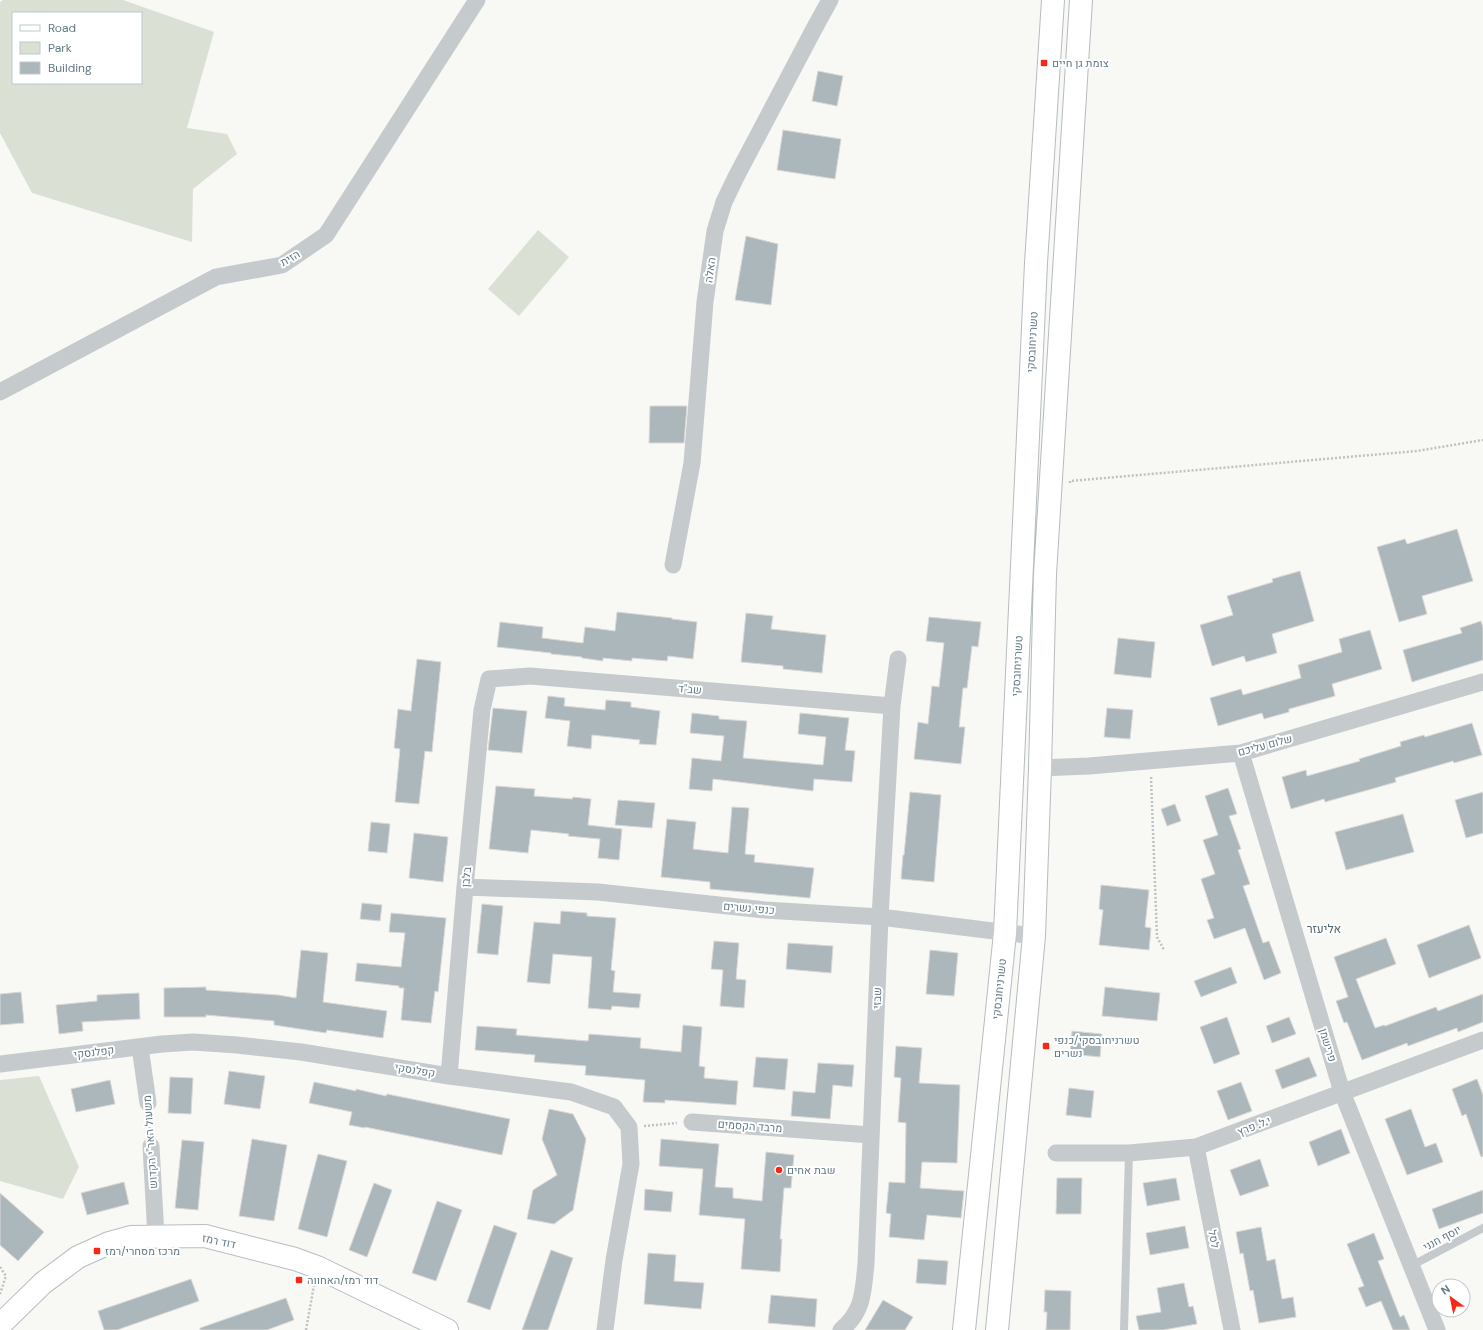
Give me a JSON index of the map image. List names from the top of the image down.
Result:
{
  "streets": {
    "main road": ["טשרניחובסקי", "דוד רמז"],
    "street": [
      "הזית",
      "האלה",
      "שב''ד",
      "שלום עליכם",
      "בלבן",
      "כנפי נשרים",
      "שבזי",
      "פרישמן",
      "קפלנסקי",
      "מרבד הקסמים",
      "י.ל. פרץ",
      "משעול האר''י הקדוש",
      "לסל"
    ],
    "lane": ["יוסף חנני"]
  },
  "crossings": [
    ["טשרניחובסקי", "כנפי נשרים"],
    ["שב''ד", "בלבן"],
    ["שב''ד", "שבזי"],
    ["שלום עליכם", "פרישמן"],
    ["בלבן", "כנפי נשרים"],
    ["בלבן", "קפלנסקי"],
    ["כנפי נשרים", "שבזי"],
    ["שבזי", "מרבד הקסמים"],
    ["פרישמן", "י.ל. פרץ"],
    ["פרישמן", "יוסף חנני"],
    ["קפלנסקי", "משעול האר''י הקדוש"],
    ["י.ל. פרץ", "לסל"],
    ["משעול האר''י הקדוש", "דוד רמז"]
  ],
  "districts": ["אליעזר"],
  "places": {
    "transit": [
      "צומת גן חיים",
      "טשרניחובסקי/כנפי נשרים",
      "מרכז מסחרי/רמז",
      "דוד רמז/האחווה"
    ],
    "other": ["שבת אחים"]
  },
  "legend": ["Road", "Park", "Building"],
  "north": "top left"
}
